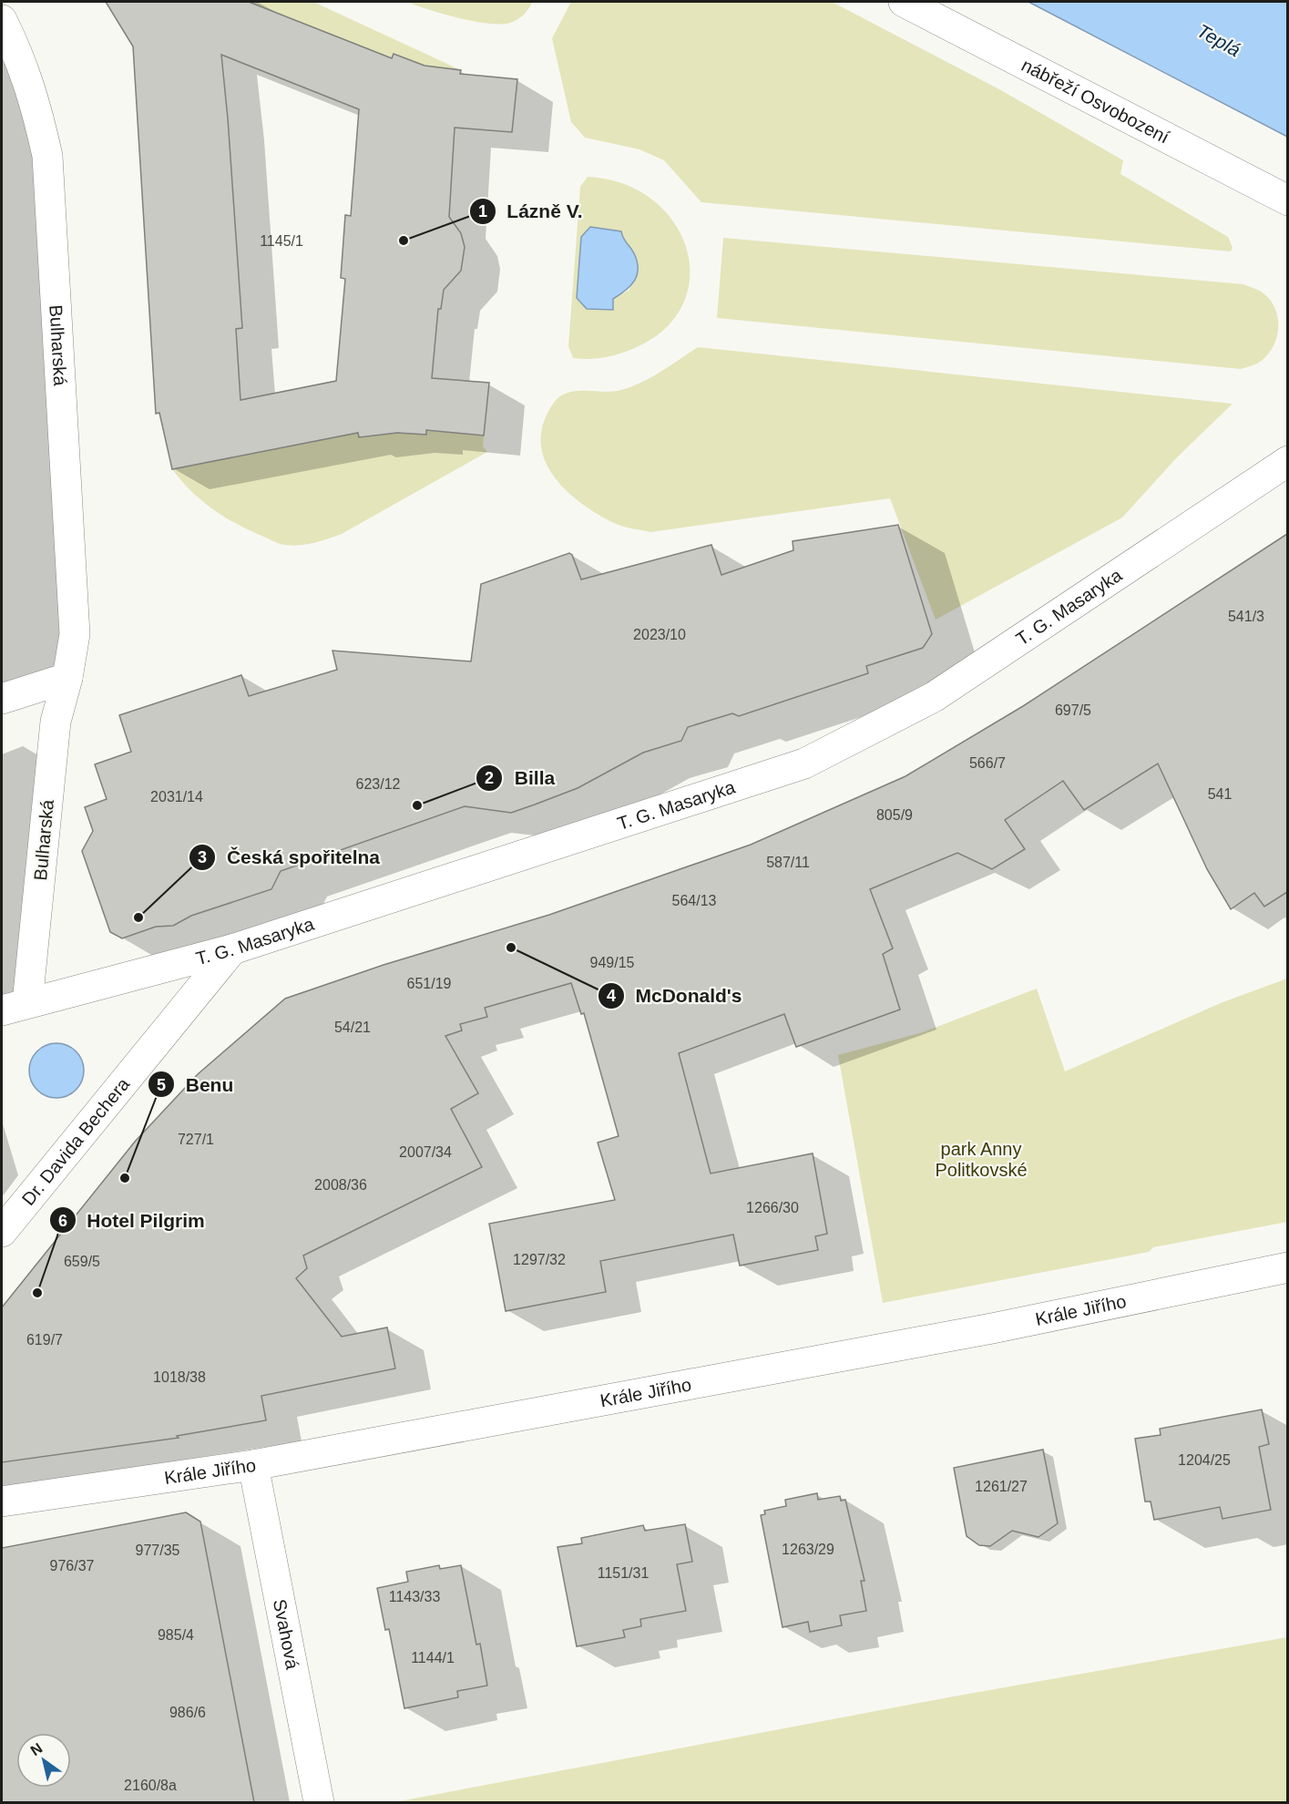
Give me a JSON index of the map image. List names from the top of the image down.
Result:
{
  "streets": {
    "street": [
      "nábřeží Osvobození",
      "Bulharská",
      "T. G. Masaryka",
      "Dr. Davida Bechera",
      "Krále Jiřího",
      "Svahová"
    ]
  },
  "crossings": [
    ["Bulharská", "T. G. Masaryka"],
    ["T. G. Masaryka", "Dr. Davida Bechera"],
    ["Krále Jiřího", "Svahová"]
  ],
  "water": ["Teplá"],
  "parks": ["park Anny Politkovské"],
  "places": [
    "Lázně V.",
    "Billa",
    "Česká spořitelna",
    "McDonald's",
    "Benu",
    "Hotel Pilgrim"
  ],
  "house_numbers": [
    "1145/1",
    "541/3",
    "2023/10",
    "697/5",
    "566/7",
    "623/12",
    "541",
    "2031/14",
    "805/9",
    "587/11",
    "564/13",
    "949/15",
    "651/19",
    "54/21",
    "727/1",
    "2007/34",
    "2008/36",
    "1266/30",
    "1297/32",
    "659/5",
    "619/7",
    "1018/38",
    "1204/25",
    "1261/27",
    "1263/29",
    "977/35",
    "976/37",
    "1151/31",
    "1143/33",
    "985/4",
    "1144/1",
    "986/6",
    "2160/8a"
  ],
  "north": "top left"
}
